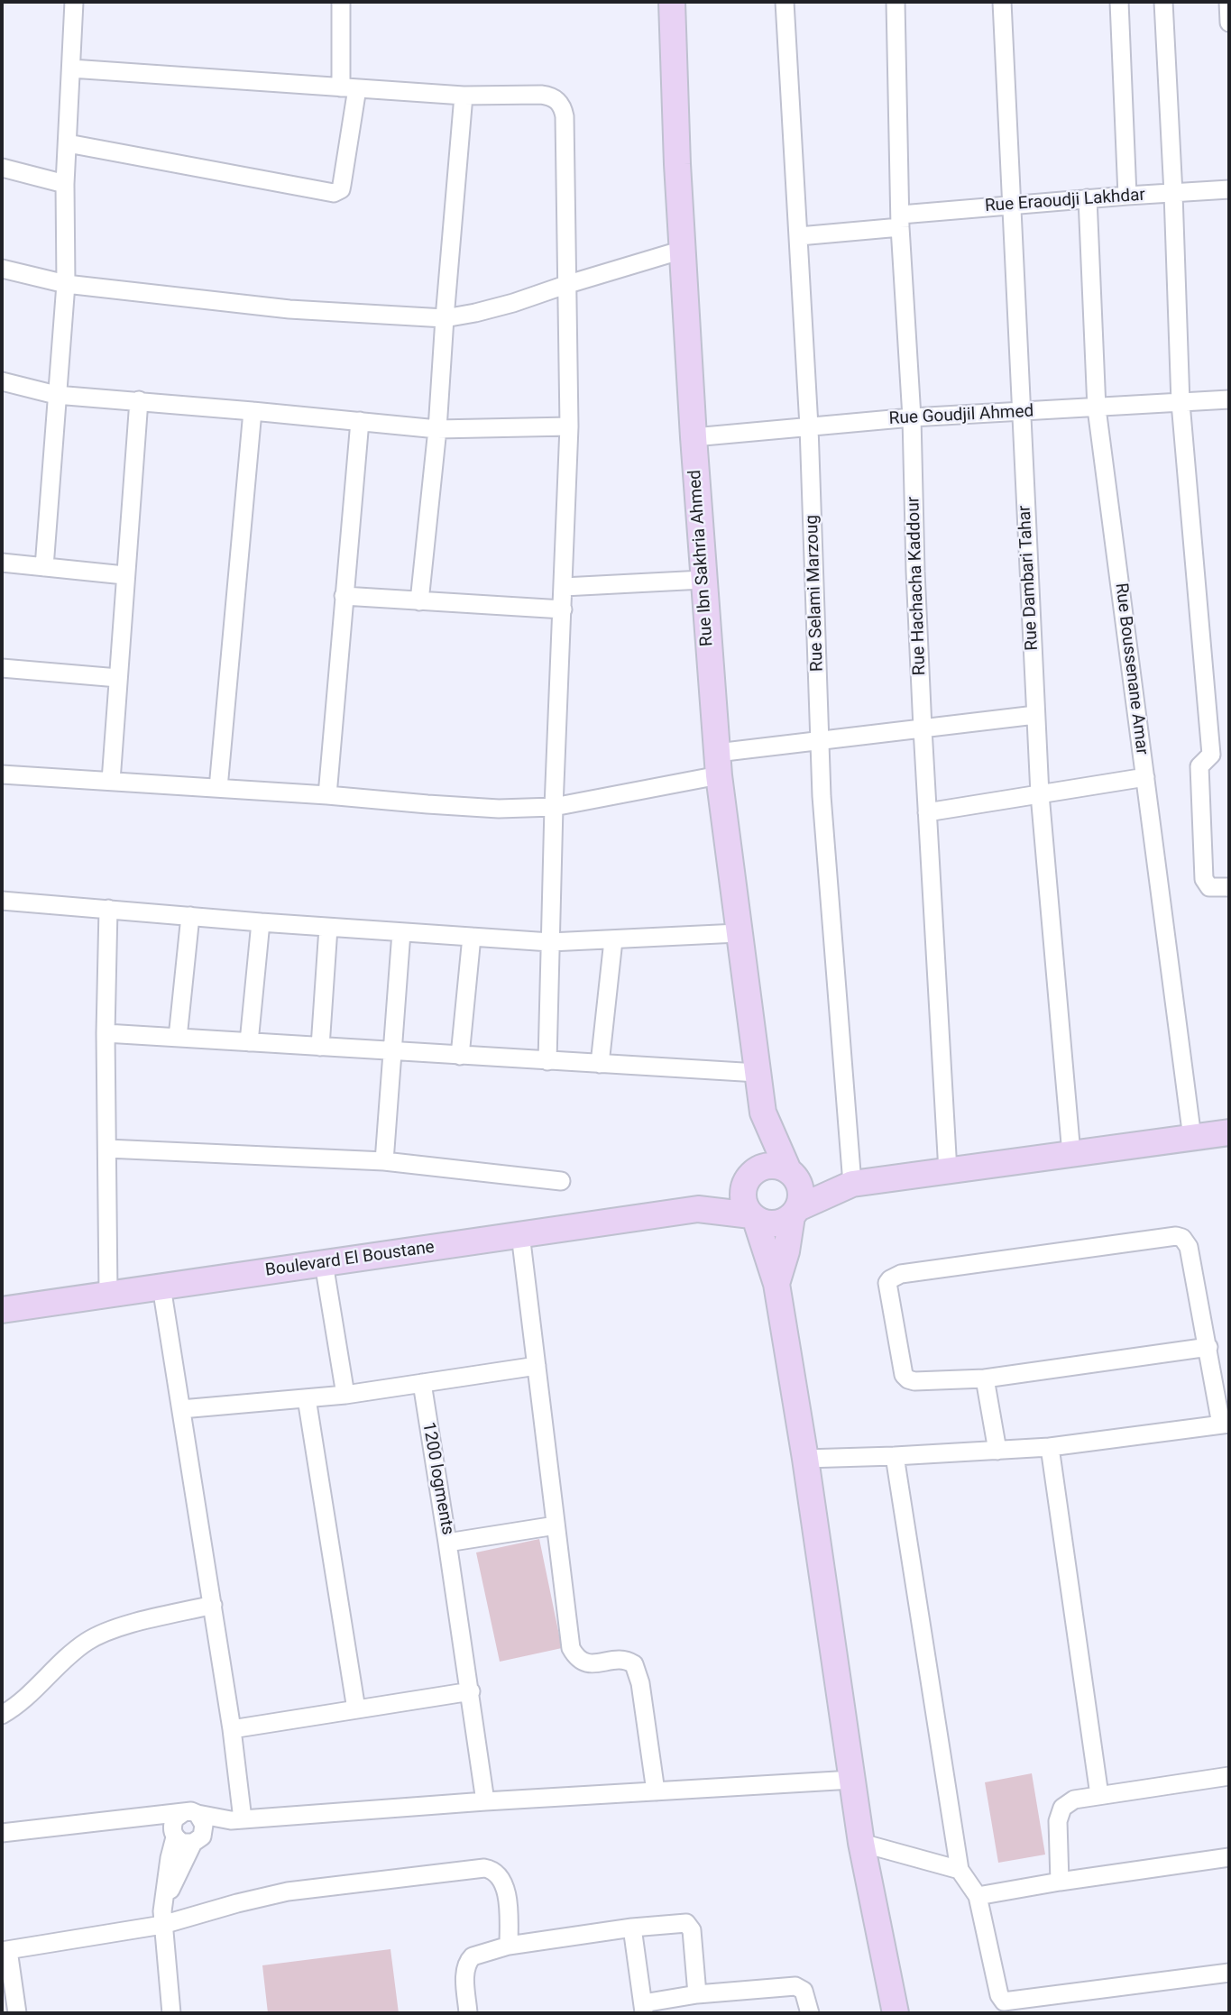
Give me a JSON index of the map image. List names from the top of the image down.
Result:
{
  "streets": {
    "main road": ["Rue Ibn Sakhria Ahmed", "Boulevard El Boustane"],
    "street": [
      "Rue Eraoudji Lakhdar",
      "Rue Goudjil Ahmed",
      "Rue Dambari Tahar",
      "Rue Hachacha Kaddour",
      "Rue Selami Marzoug",
      "Rue Boussenane Amar",
      "1200 logments"
    ]
  },
  "crossings": [
    ["Rue Eraoudji Lakhdar", "Rue Dambari Tahar"],
    ["Rue Eraoudji Lakhdar", "Rue Hachacha Kaddour"],
    ["Rue Eraoudji Lakhdar", "Rue Selami Marzoug"],
    ["Rue Eraoudji Lakhdar", "Rue Boussenane Amar"],
    ["Rue Goudjil Ahmed", "Rue Ibn Sakhria Ahmed"],
    ["Rue Goudjil Ahmed", "Rue Dambari Tahar"],
    ["Rue Goudjil Ahmed", "Rue Hachacha Kaddour"],
    ["Rue Goudjil Ahmed", "Rue Selami Marzoug"],
    ["Rue Goudjil Ahmed", "Rue Boussenane Amar"]
  ]
}
